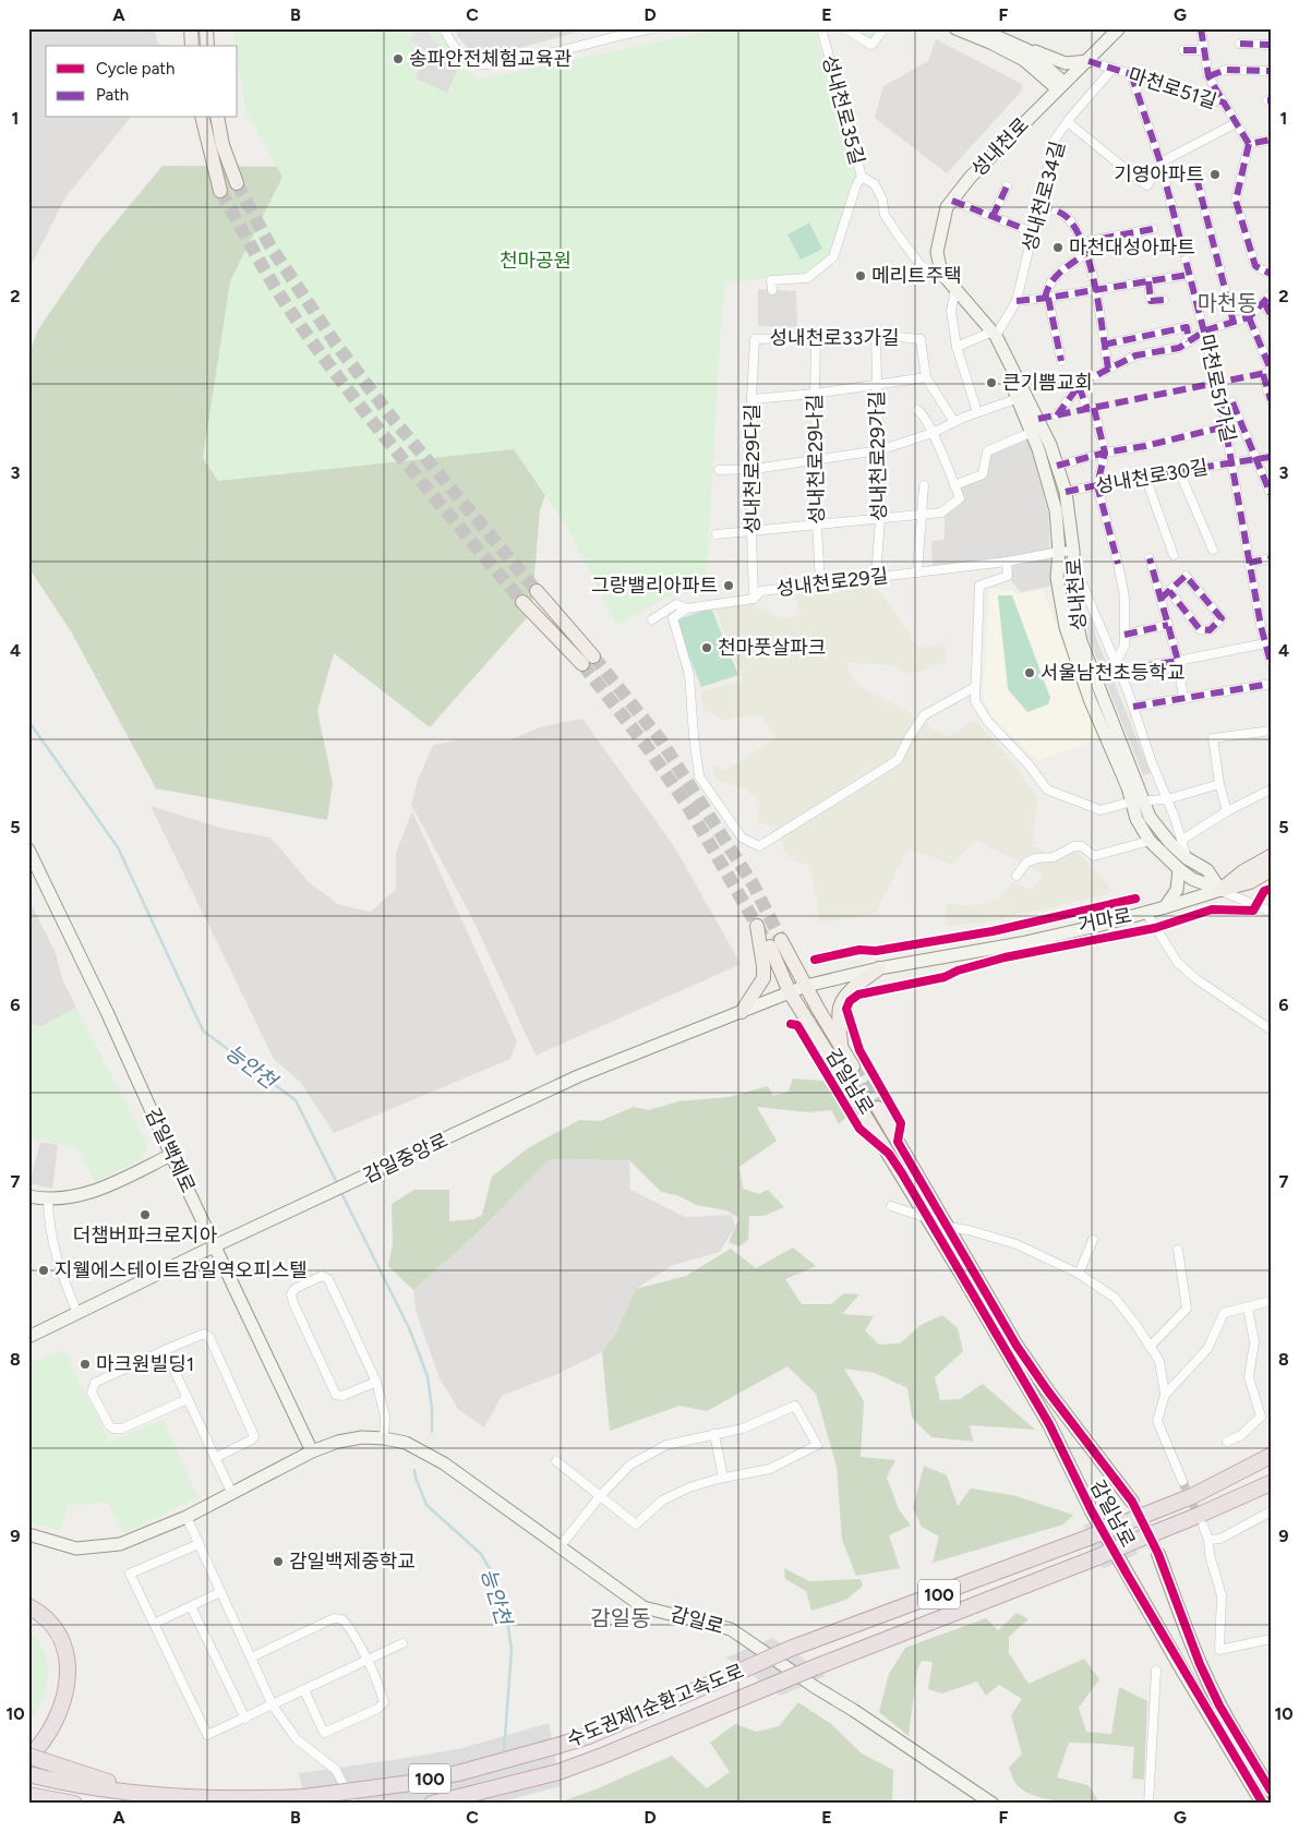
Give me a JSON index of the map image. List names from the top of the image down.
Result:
{
  "streets": {
    "highway": ["100", "수도권제1순환고속도로"],
    "main road": ["거마로", "감일남로"],
    "street": [
      "마천로51길",
      "성내천로35길",
      "성내천로",
      "성내천로34길",
      "성내천로33가길",
      "마천로51가길",
      "성내천로29가길",
      "성내천로29나길",
      "성내천로29다길",
      "성내천로30길",
      "성내천로29길",
      "감일백제로",
      "감일중앙로",
      "감일로"
    ]
  },
  "crossings": [
    ["마천로51길", "성내천로"],
    ["마천로51길", "성내천로34길"],
    ["마천로51길", "마천로51가길"],
    ["성내천로35길", "성내천로"],
    ["성내천로", "성내천로34길"],
    ["성내천로", "성내천로30길"],
    ["성내천로", "성내천로29길"],
    ["성내천로", "거마로"],
    ["성내천로33가길", "성내천로29가길"],
    ["성내천로33가길", "성내천로29나길"],
    ["성내천로33가길", "성내천로29다길"],
    ["마천로51가길", "성내천로30길"],
    ["성내천로29가길", "성내천로29길"],
    ["성내천로29나길", "성내천로29길"],
    ["성내천로29다길", "성내천로29길"],
    ["거마로", "감일남로"],
    ["거마로", "감일중앙로"],
    ["감일남로", "감일중앙로"],
    ["감일백제로", "감일중앙로"],
    ["감일백제로", "감일로"]
  ],
  "districts": ["마천동", "감일동"],
  "water": ["능안천"],
  "parks": ["천마공원"],
  "places": [
    "송파안전체험교육관",
    "기영아파트",
    "마천대성아파트",
    "메리트주택",
    "큰기쁨교회",
    "그랑밸리아파트",
    "천마풋살파크",
    "서울남천초등학교",
    "더챔버파크로지아",
    "지웰에스테이트감일역오피스텔",
    "마크원빌딩1",
    "감일백제중학교"
  ],
  "legend": ["Cycle path", "Path"],
  "grid": {
    "columns": [
      "A",
      "B",
      "C",
      "D",
      "E",
      "F",
      "G"
    ],
    "rows": [
      "1",
      "2",
      "3",
      "4",
      "5",
      "6",
      "7",
      "8",
      "9",
      "10"
    ]
  }
}
